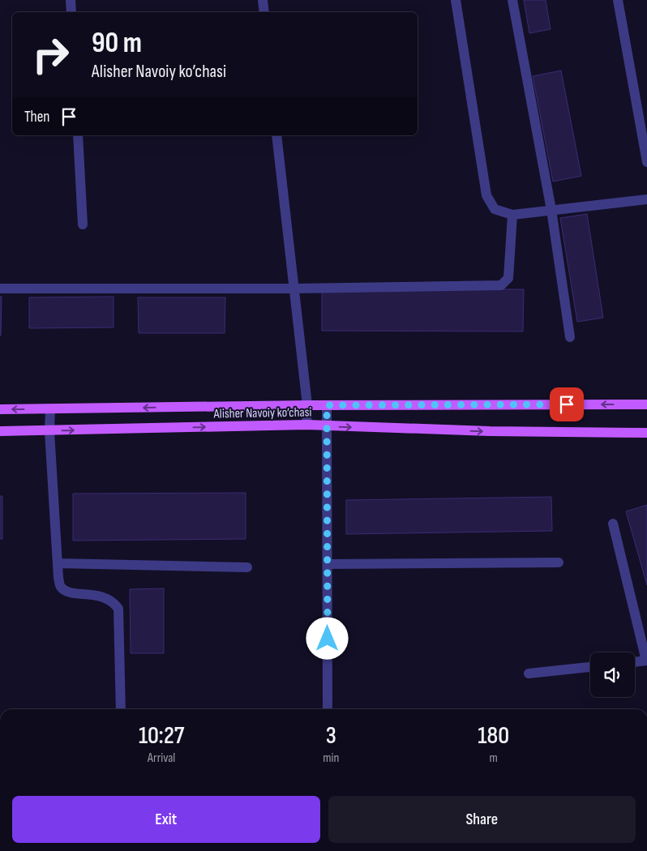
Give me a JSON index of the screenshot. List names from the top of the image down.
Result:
{
  "streets": {
    "main road": ["Alisher Navoiy ko’chasi"]
  },
  "page": {
    "turn": ["90 m", "Alisher Navoiy ko’chasi"],
    "then": "Then",
    "eta": [
      "10:27",
      "Arrival",
      "3",
      "min",
      "180",
      "m"
    ],
    "buttons": ["Exit", "Share"]
  }
}
